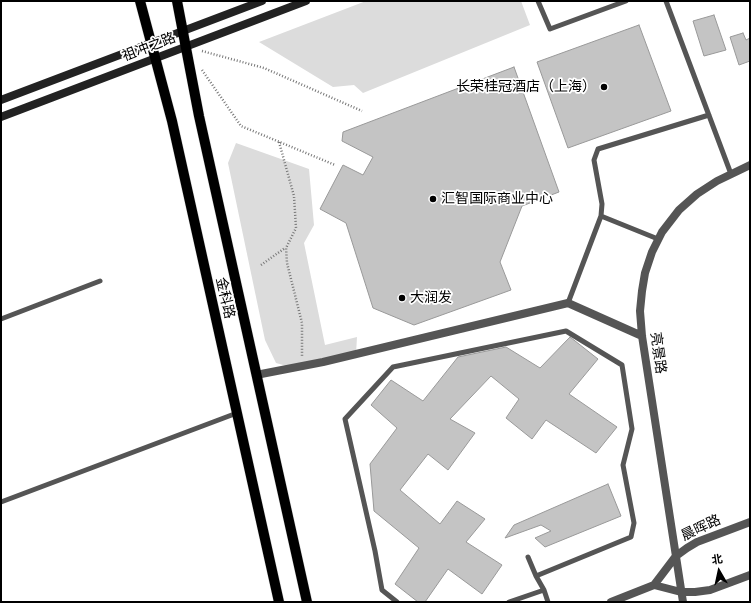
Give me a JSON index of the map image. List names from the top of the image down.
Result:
{
  "streets": {
    "main road": ["祖冲之路", "金科路"],
    "street": ["亮景路", "晨晖路"]
  },
  "crossings": [
    ["祖冲之路", "金科路"],
    ["亮景路", "晨晖路"]
  ],
  "places": ["长荣桂冠酒店（上海）", "汇智国际商业中心", "大润发"],
  "north": "top"
}
